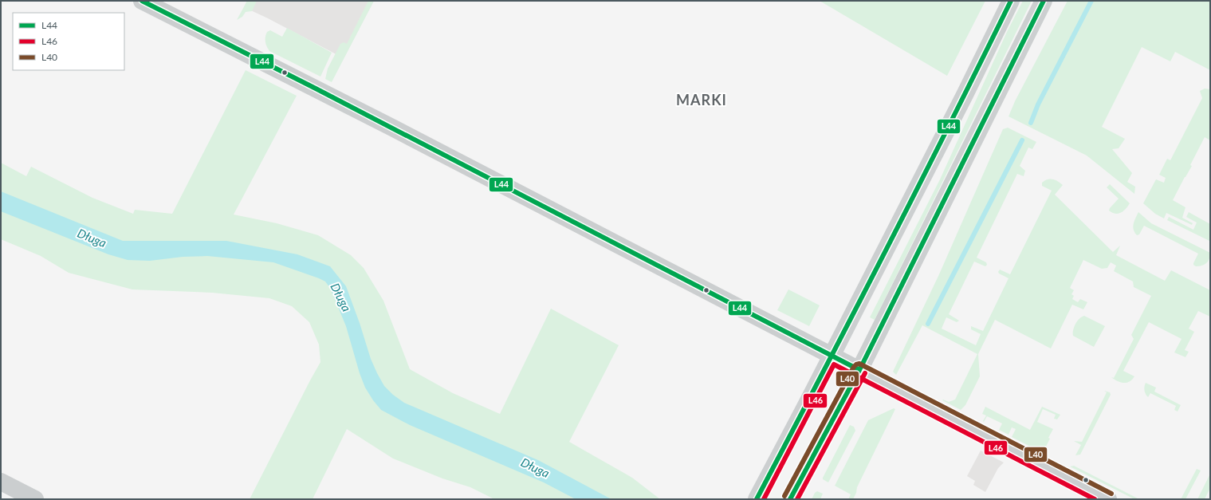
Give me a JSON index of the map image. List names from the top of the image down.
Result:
{
  "districts": ["MARKI"],
  "water": ["Długa"],
  "lines": ["transit line L44", "transit line L40", "transit line L46"],
  "legend": ["L44", "L46", "L40"]
}
